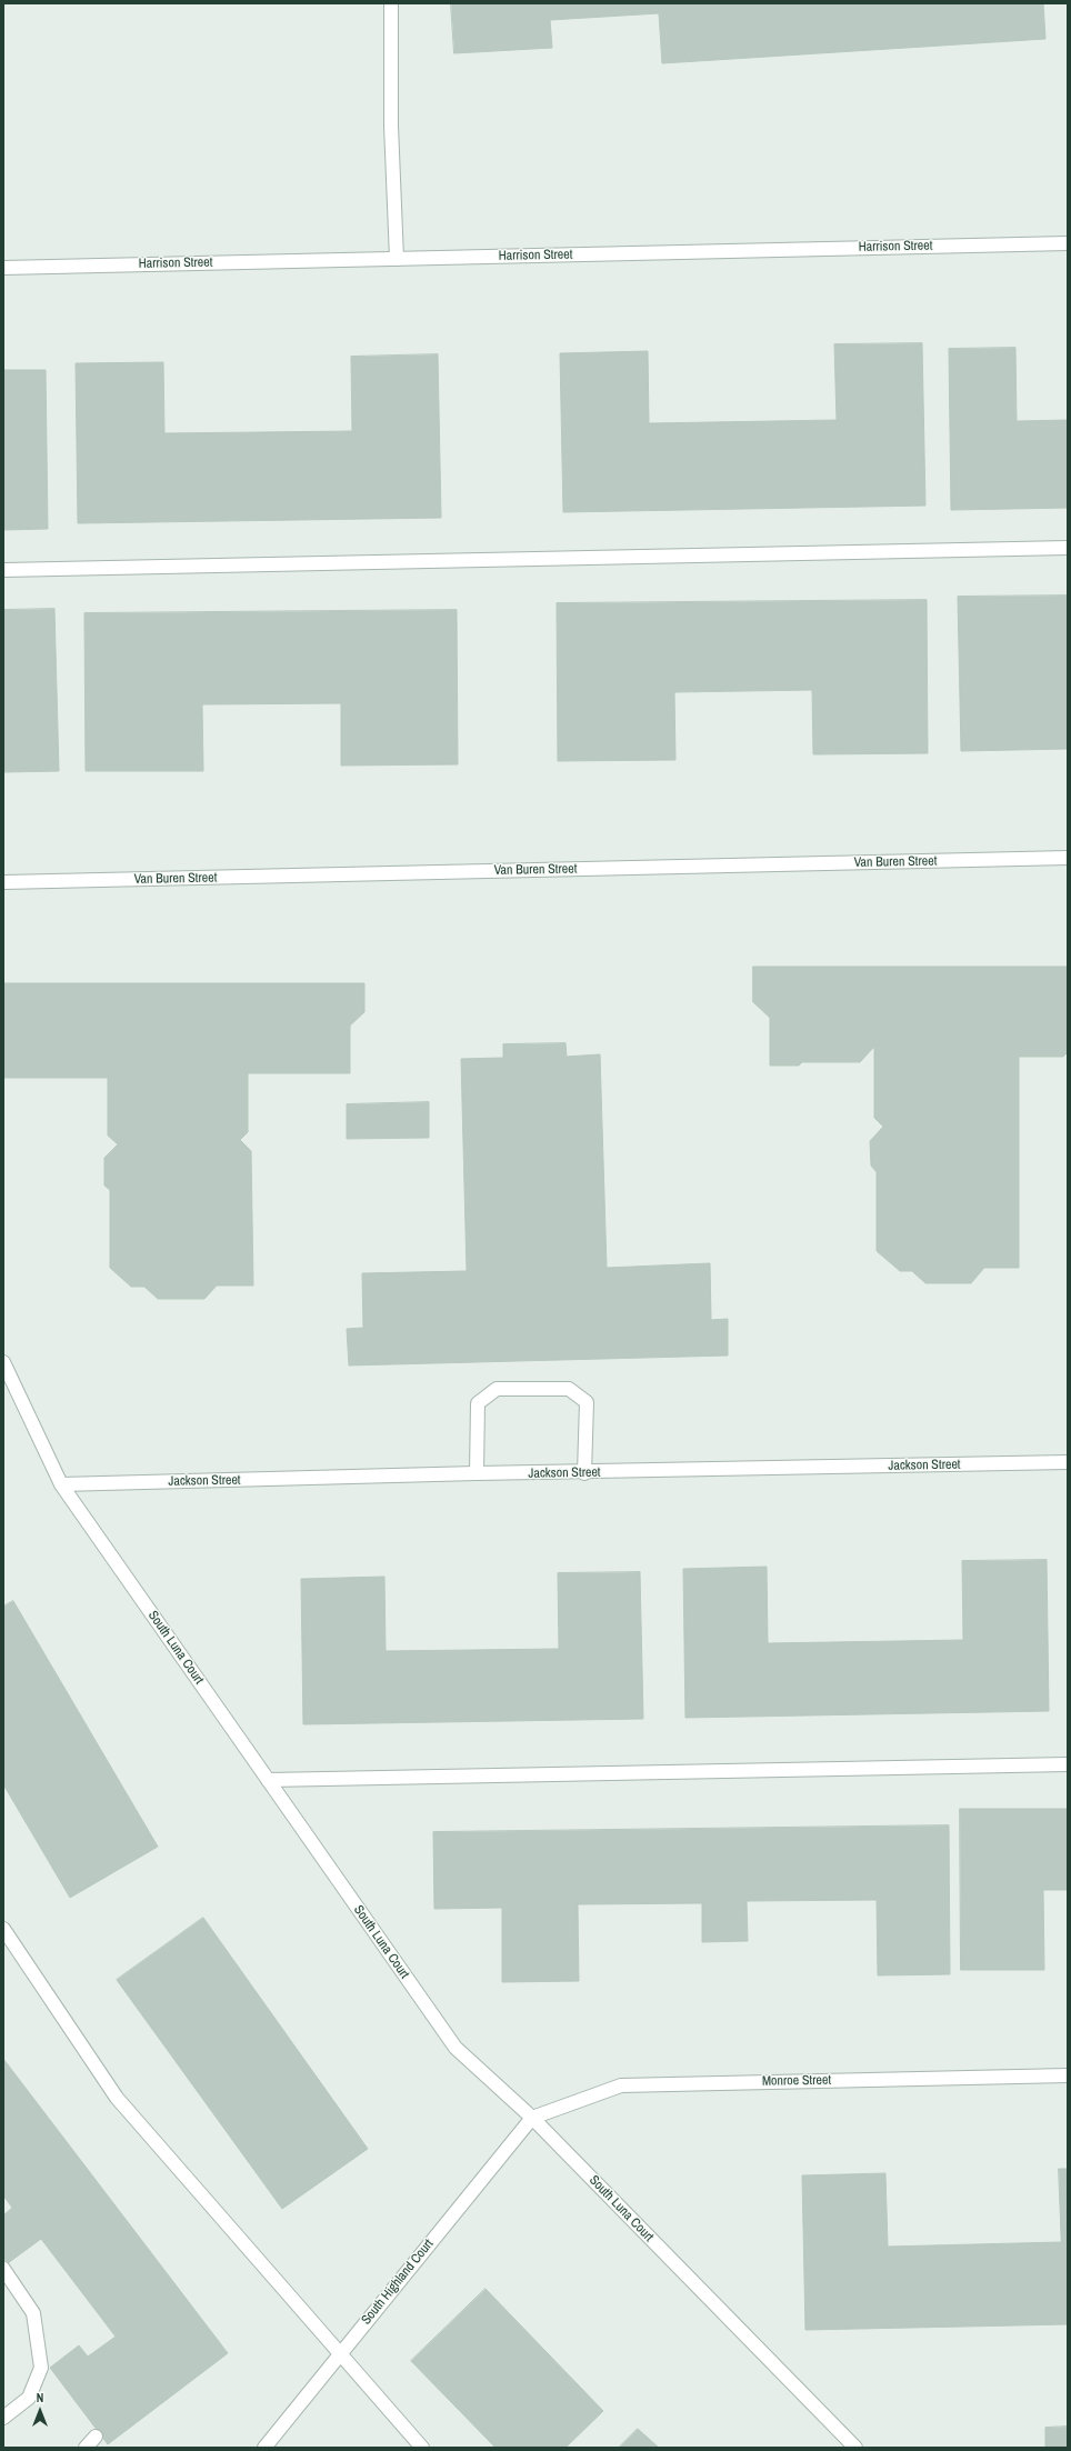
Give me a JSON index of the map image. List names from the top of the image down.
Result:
{
  "streets": {
    "street": [
      "Harrison Street",
      "Van Buren Street",
      "Jackson Street",
      "South Luna Court",
      "Monroe Street",
      "South Highland Court"
    ]
  },
  "crossings": [
    ["Jackson Street", "South Luna Court"],
    ["South Luna Court", "Monroe Street"],
    ["South Luna Court", "South Highland Court"],
    ["Monroe Street", "South Highland Court"]
  ],
  "north": "top"
}
